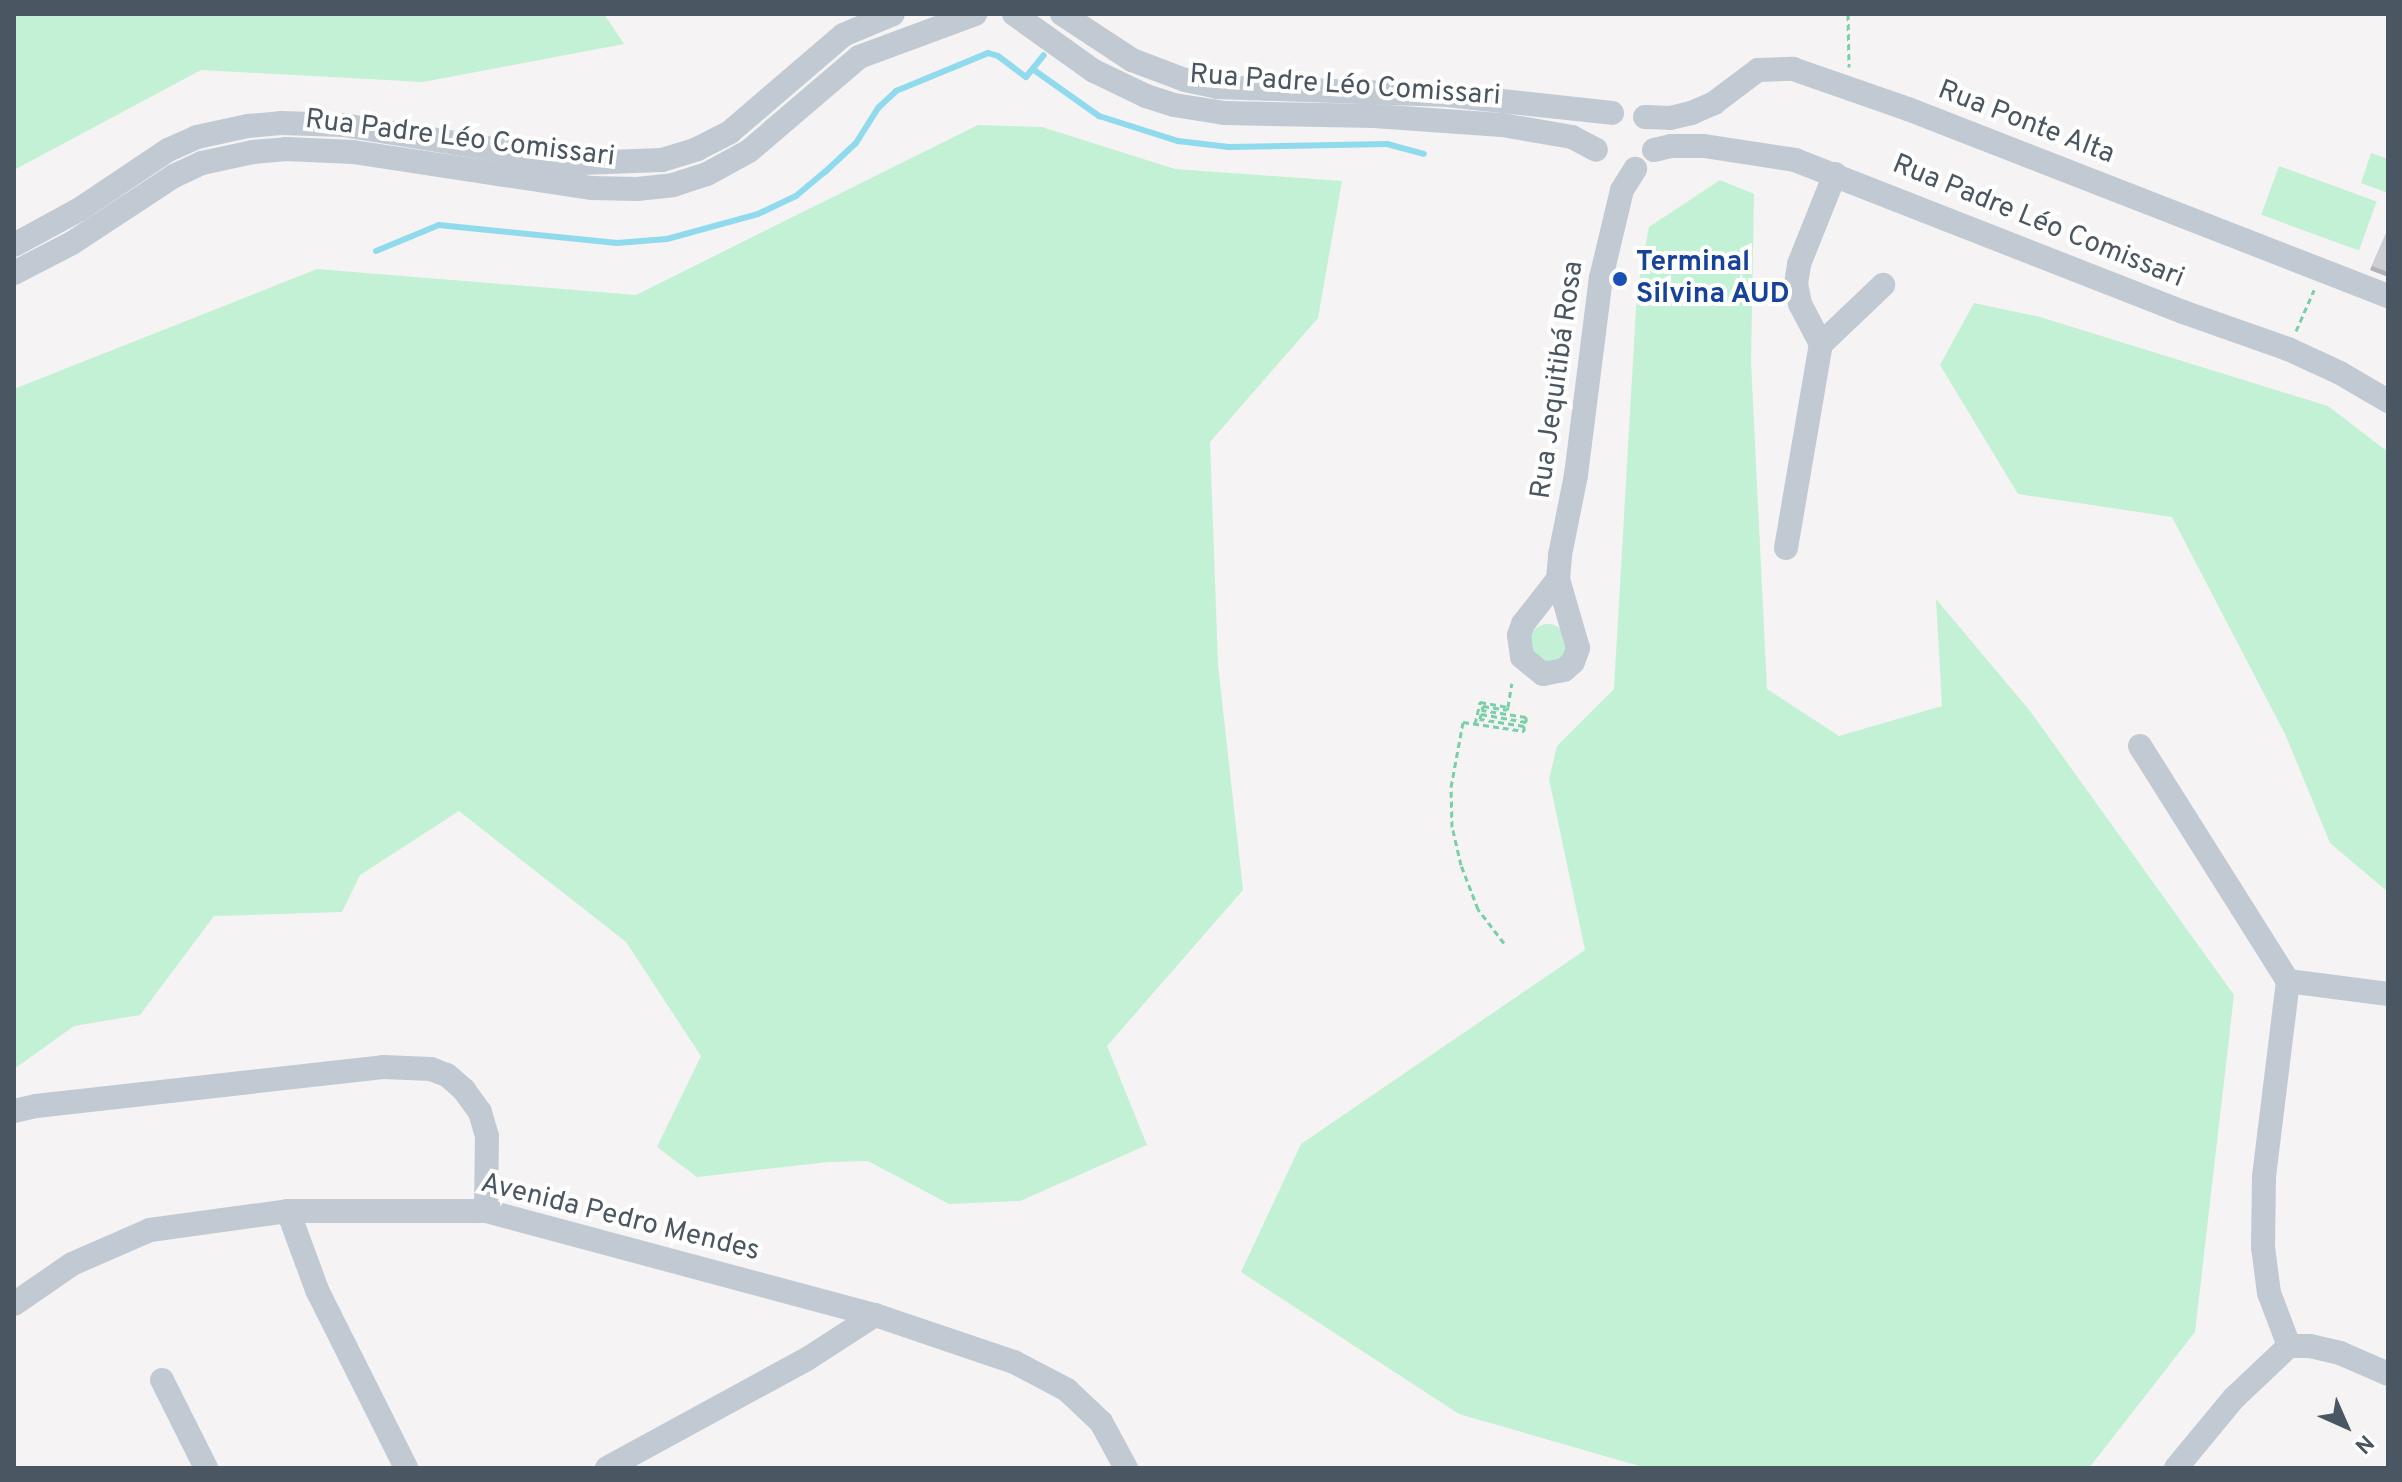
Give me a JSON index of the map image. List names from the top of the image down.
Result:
{
  "streets": {
    "street": [
      "Rua Padre Léo Comissari",
      "Rua Ponte Alta",
      "Rua Jequitibá Rosa",
      "Avenida Pedro Mendes"
    ]
  },
  "crossings": [
    ["Rua Padre Léo Comissari", "Rua Ponte Alta"],
    ["Rua Padre Léo Comissari", "Rua Jequitibá Rosa"],
    ["Rua Ponte Alta", "Rua Jequitibá Rosa"]
  ],
  "places": ["Terminal Silvina AUD"],
  "north": "bottom right"
}
